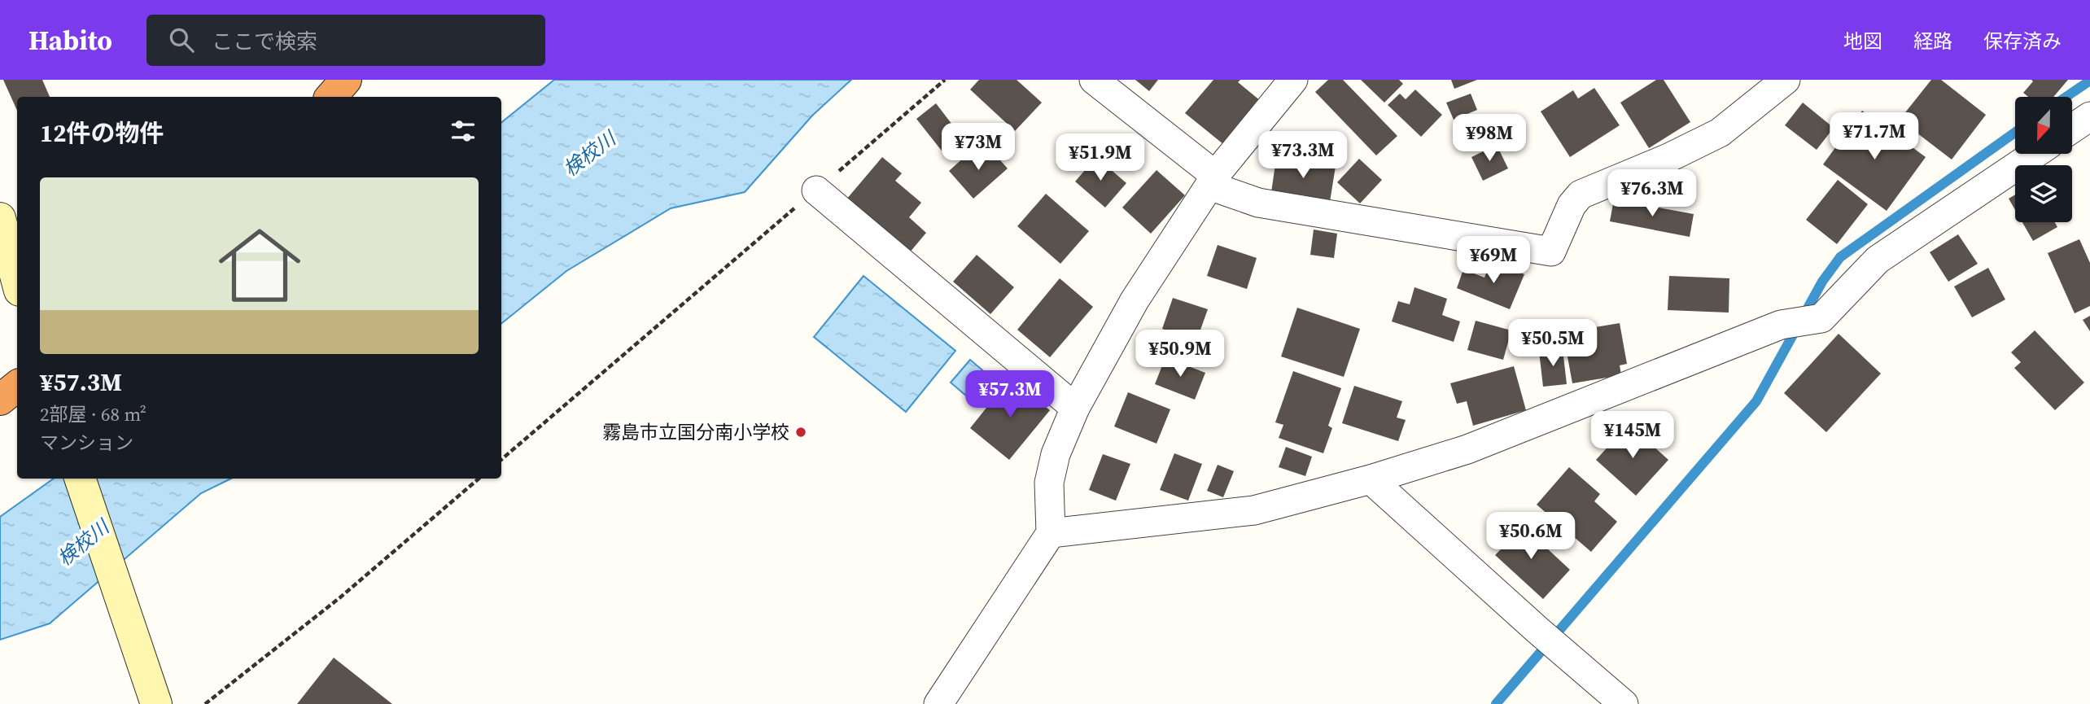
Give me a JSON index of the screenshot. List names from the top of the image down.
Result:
{
  "water": ["検校川"],
  "places": ["霧島市立国分南小学校"],
  "north": "bottom",
  "page": {
    "header": "Habito",
    "search": "ここで検索",
    "nav": ["地図", "経路", "保存済み"],
    "heading": "12件の物件",
    "price": [
      "¥71.7M",
      "¥98M",
      "¥73M",
      "¥73.3M",
      "¥51.9M",
      "¥76.3M",
      "¥69M",
      "¥50.5M",
      "¥50.9M",
      "¥57.3M",
      "¥145M",
      "¥50.6M"
    ],
    "list": [
      {
        "name": "¥57.3M",
        "note": "2部屋 · 68 m² · マンション"
      }
    ]
  }
}
